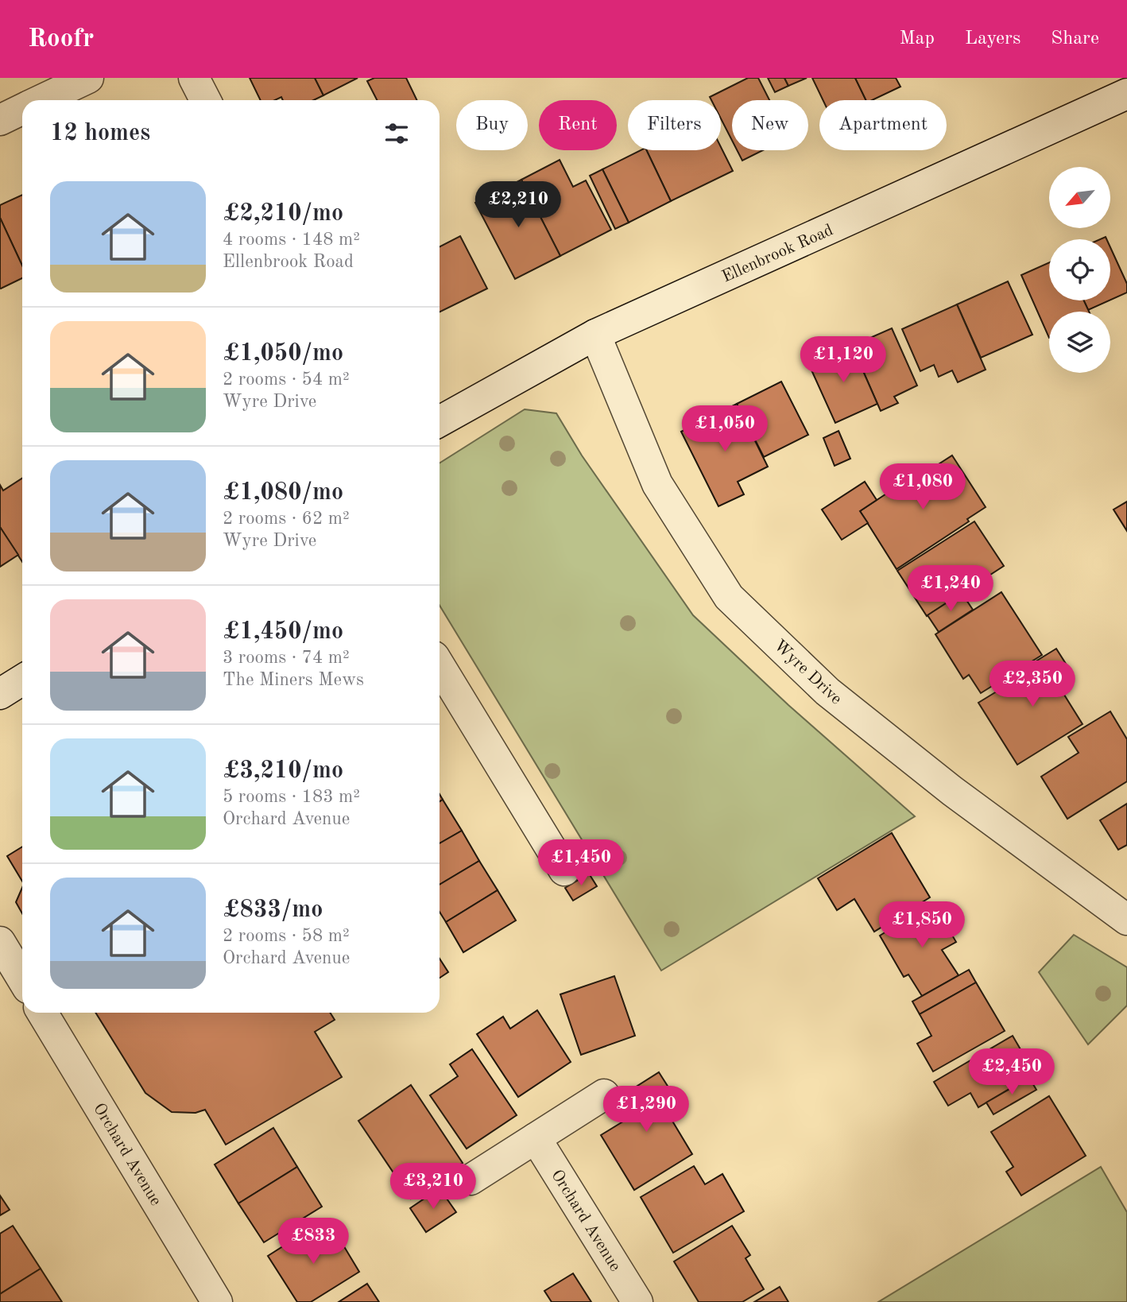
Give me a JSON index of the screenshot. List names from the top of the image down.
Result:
{
  "streets": {
    "street": ["Ellenbrook Road", "Wyre Drive", "Orchard Avenue"]
  },
  "crossings": [
    ["Ellenbrook Road", "Wyre Drive"]
  ],
  "north": "bottom left",
  "page": {
    "header": "Roofr",
    "nav": ["Map", "Layers", "Share"],
    "chip": [
      "Buy",
      "Rent",
      "Filters",
      "New",
      "Apartment"
    ],
    "heading": "12 homes",
    "list": [
      {
        "name": "£2,210/mo",
        "note": "4 rooms · 148 m² · Ellenbrook Road"
      },
      {
        "name": "£1,050/mo",
        "note": "2 rooms · 54 m² · Wyre Drive"
      },
      {
        "name": "£1,080/mo",
        "note": "2 rooms · 62 m² · Wyre Drive"
      },
      {
        "name": "£1,450/mo",
        "note": "3 rooms · 74 m² · The Miners Mews"
      },
      {
        "name": "£3,210/mo",
        "note": "5 rooms · 183 m² · Orchard Avenue"
      },
      {
        "name": "£833/mo",
        "note": "2 rooms · 58 m² · Orchard Avenue"
      }
    ],
    "price": [
      "£2,210",
      "£1,120",
      "£1,050",
      "£1,080",
      "£1,240",
      "£2,350",
      "£1,450",
      "£1,850",
      "£2,450",
      "£1,290",
      "£3,210",
      "£833"
    ]
  }
}
